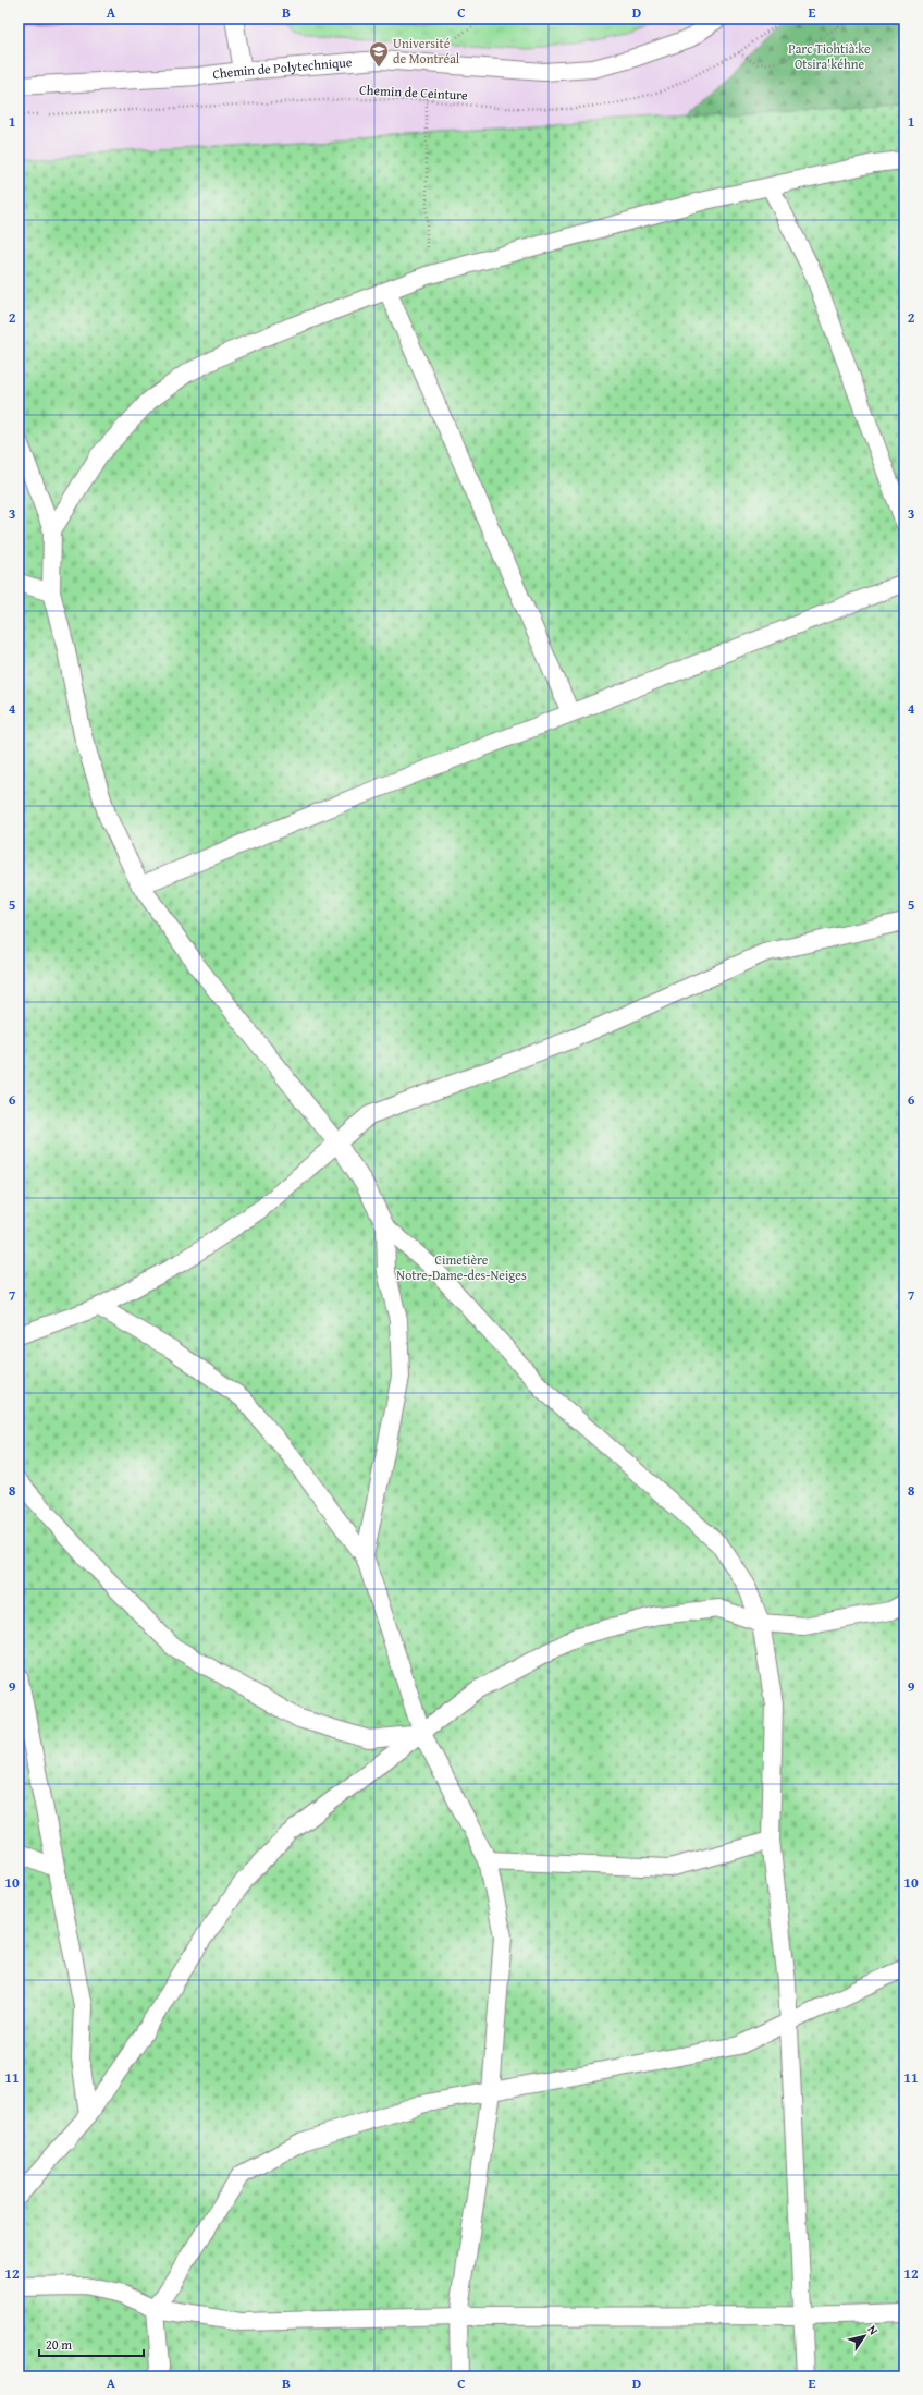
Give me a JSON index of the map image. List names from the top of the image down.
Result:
{
  "streets": {
    "lane": ["Chemin de Polytechnique"],
    "path": ["Chemin de Ceinture"]
  },
  "parks": ["Parc Tiohtià:ke Otsira'kéhne", "Cimetière Notre-Dame-des-Neiges"],
  "places": {
    "school or university": ["Université de Montréal"]
  },
  "scale_bar": "20 m",
  "north": "top right",
  "grid": {
    "columns": [
      "A",
      "B",
      "C",
      "D",
      "E"
    ],
    "rows": [
      "1",
      "2",
      "3",
      "4",
      "5",
      "6",
      "7",
      "8",
      "9",
      "10",
      "11",
      "12"
    ]
  }
}
